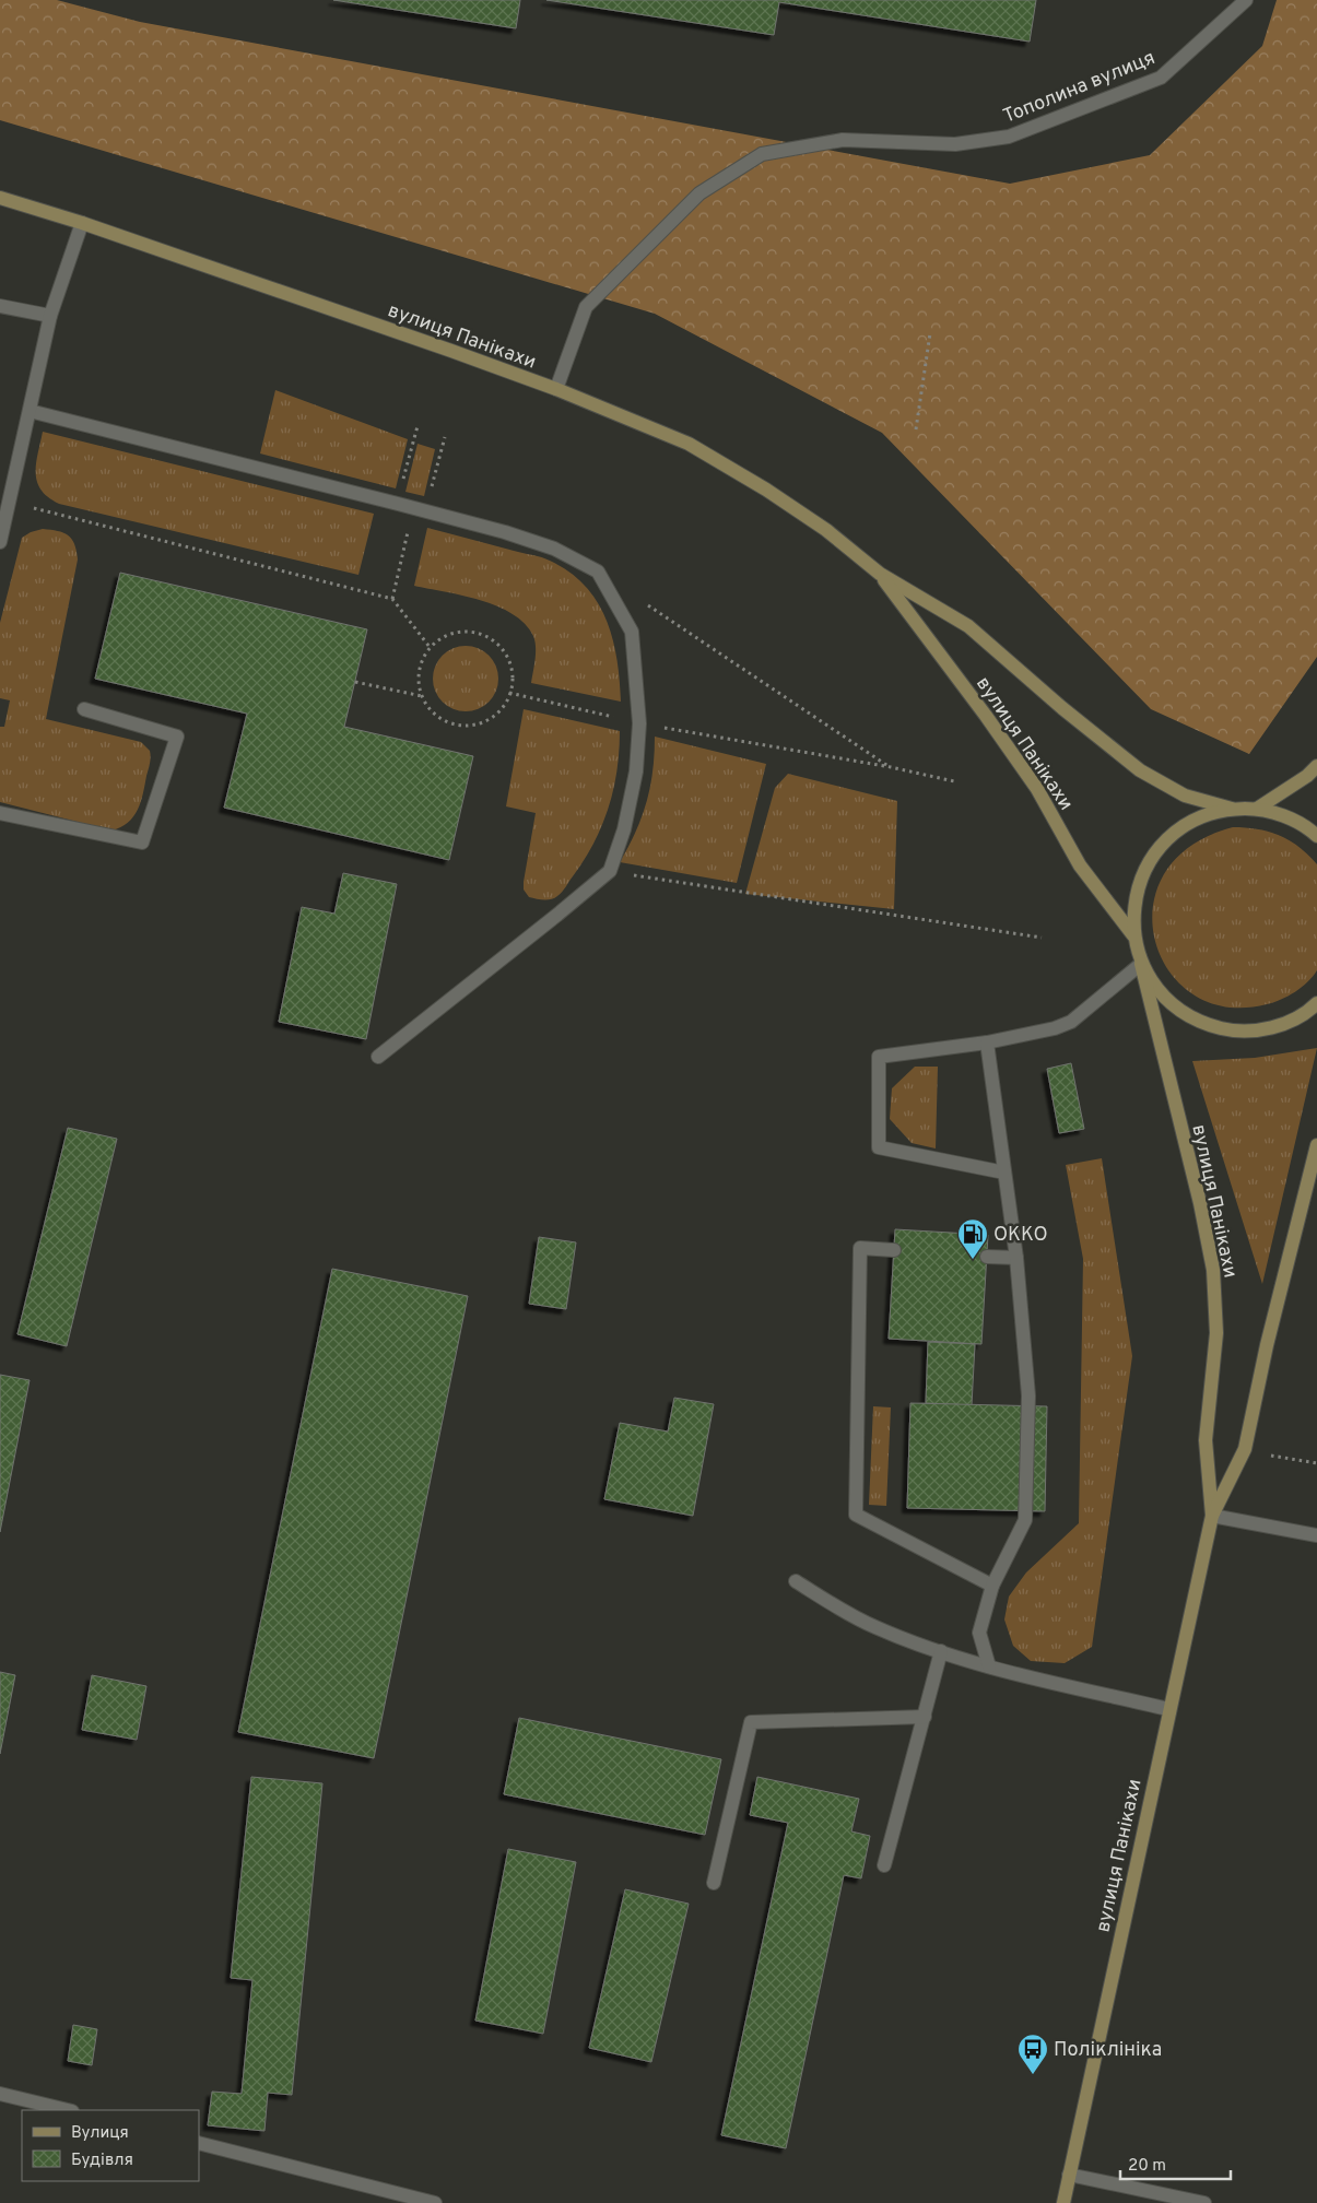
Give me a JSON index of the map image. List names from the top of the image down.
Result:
{
  "streets": {
    "main road": ["вулиця Панікахи"],
    "street": ["Тополина вулиця"]
  },
  "crossings": [
    ["Тополина вулиця", "вулиця Панікахи"]
  ],
  "places": {
    "fuel station": ["ОККО"],
    "bus stop": ["Поліклініка"]
  },
  "legend": ["Вулиця", "Будівля"],
  "scale_bar": "20 m"
}
